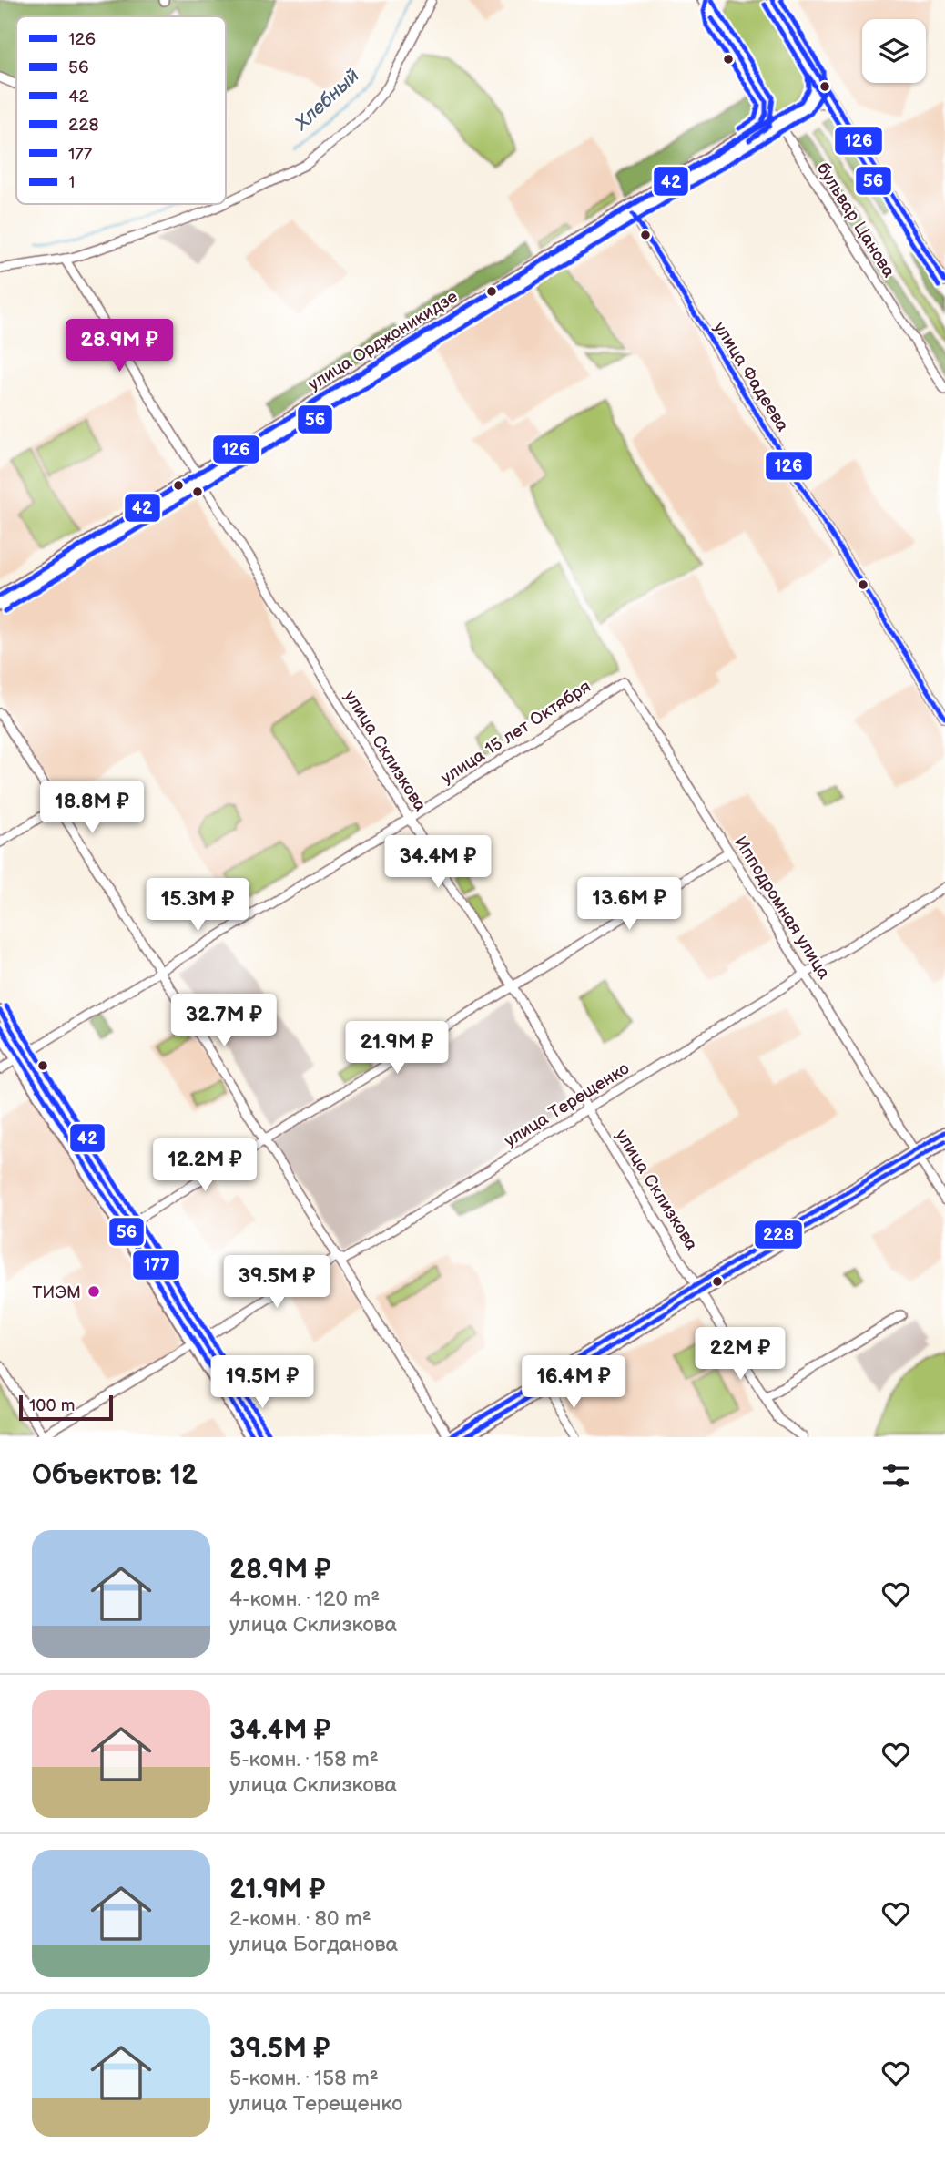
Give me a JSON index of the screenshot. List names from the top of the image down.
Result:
{
  "streets": {
    "main road": ["бульвар Цанова", "улица Орджоникидзе"],
    "street": [
      "улица Фадеева",
      "улица 15 лет Октября",
      "улица Склизкова",
      "Ипподромная улица",
      "улица Терещенко"
    ]
  },
  "crossings": [
    ["бульвар Цанова", "улица Орджоникидзе"],
    ["улица Орджоникидзе", "улица Фадеева"],
    ["улица Орджоникидзе", "улица Склизкова"],
    ["улица 15 лет Октября", "улица Склизкова"],
    ["улица 15 лет Октября", "Ипподромная улица"],
    ["улица Склизкова", "улица Терещенко"],
    ["Ипподромная улица", "улица Терещенко"]
  ],
  "water": ["Хлебный"],
  "places": ["ТИЭМ"],
  "lines": [
    "transit line 126",
    "transit line 56",
    "transit line 42",
    "transit line 177",
    "transit line 228",
    "transit line 1"
  ],
  "legend": [
    "126",
    "56",
    "42",
    "228",
    "177",
    "1"
  ],
  "scale_bar": "100 m",
  "page": {
    "price": [
      "28.9M ₽",
      "18.8M ₽",
      "34.4M ₽",
      "13.6M ₽",
      "15.3M ₽",
      "32.7M ₽",
      "21.9M ₽",
      "12.2M ₽",
      "39.5M ₽",
      "22M ₽",
      "19.5M ₽",
      "16.4M ₽"
    ],
    "scale": "100 m",
    "heading": "Объектов: 12",
    "list": [
      {
        "name": "28.9M ₽",
        "note": "4-комн. · 120 m² · улица Склизкова"
      },
      {
        "name": "34.4M ₽",
        "note": "5-комн. · 158 m² · улица Склизкова"
      },
      {
        "name": "21.9M ₽",
        "note": "2-комн. · 80 m² · улица Богданова"
      },
      {
        "name": "39.5M ₽",
        "note": "5-комн. · 158 m² · улица Терещенко"
      }
    ]
  }
}
